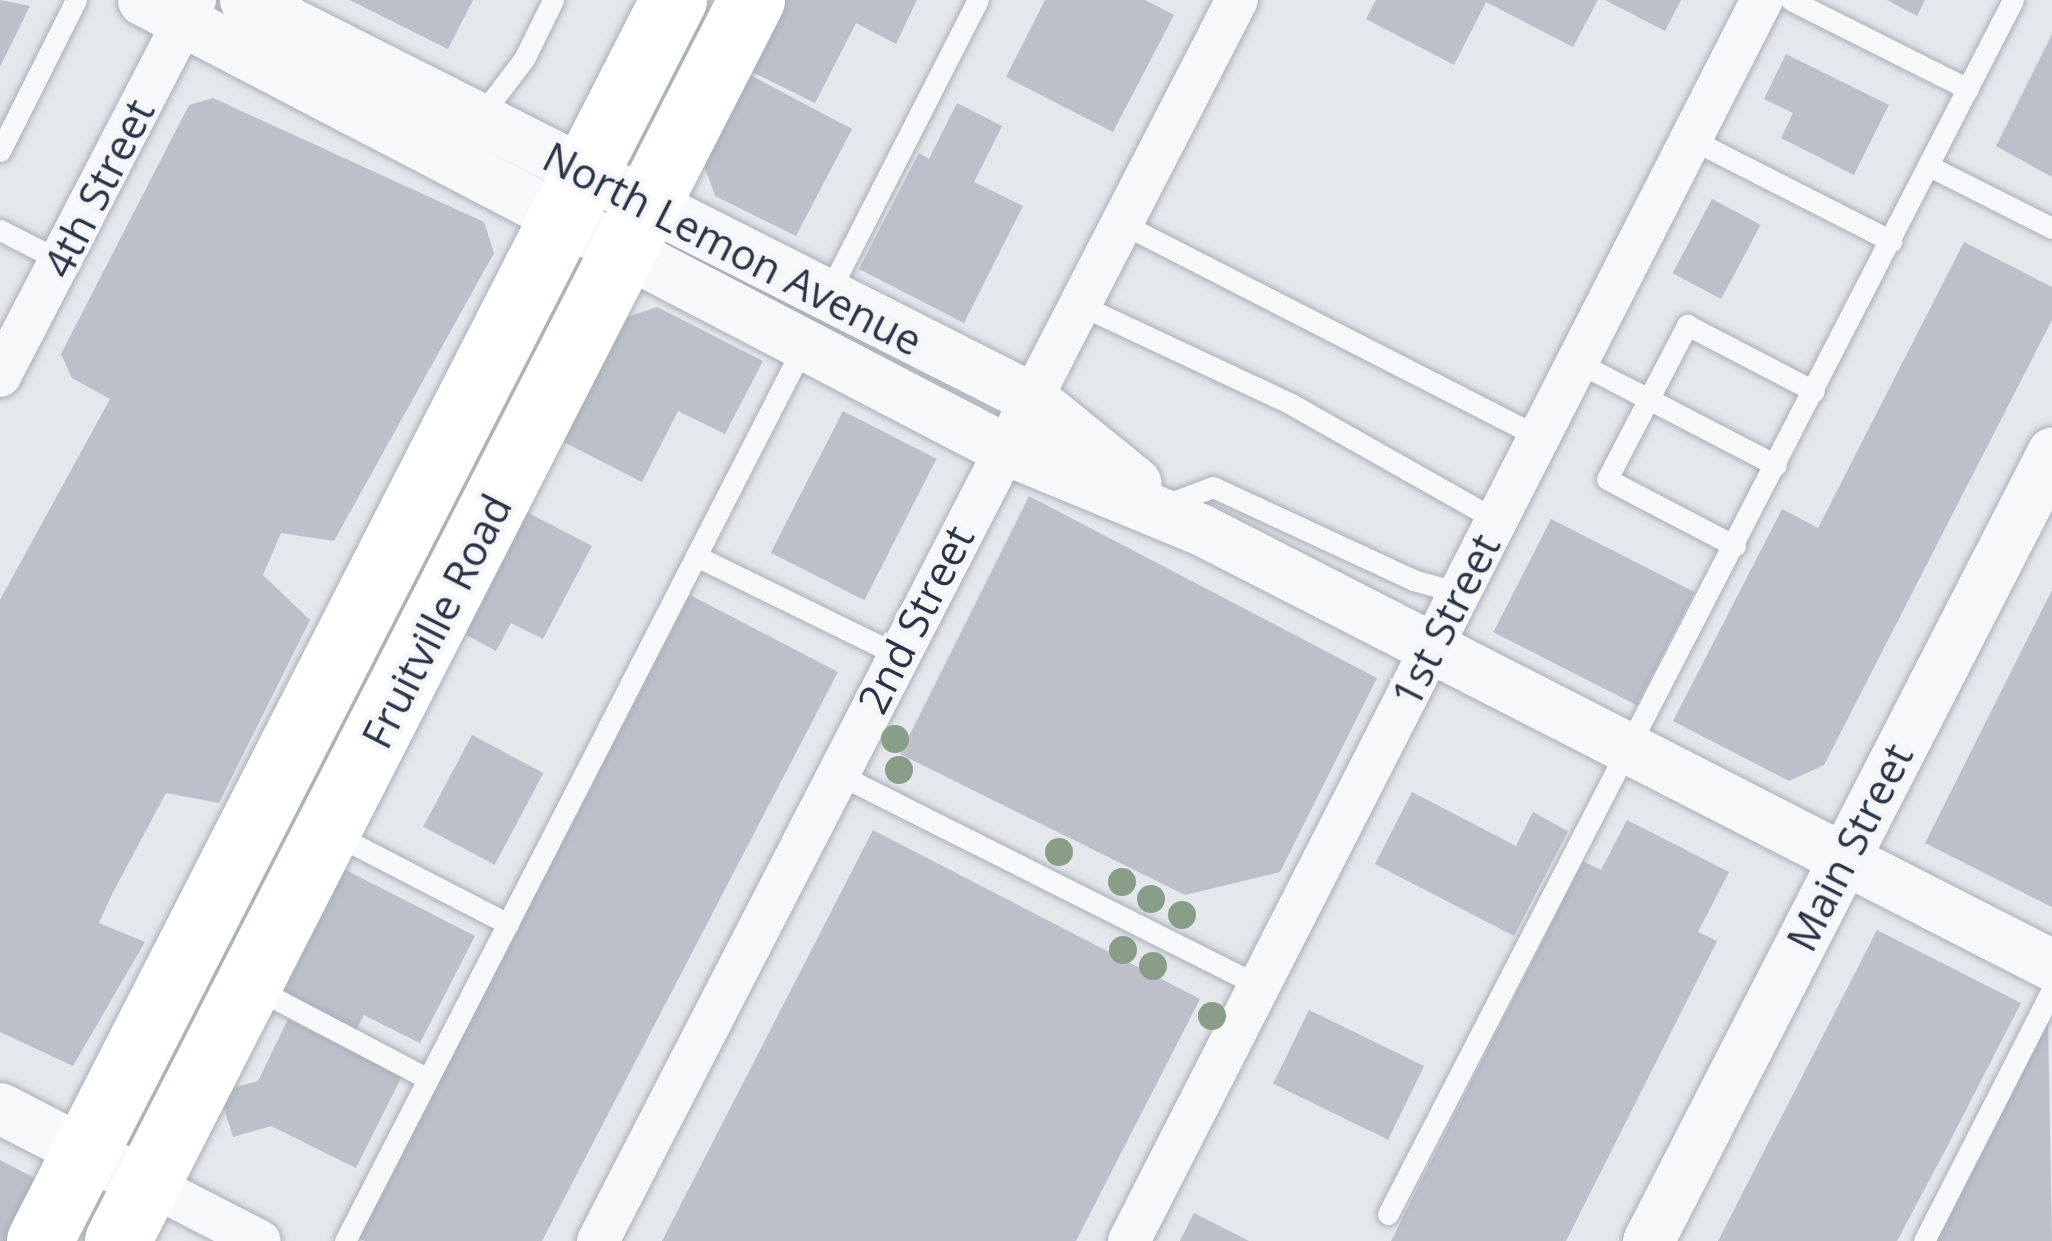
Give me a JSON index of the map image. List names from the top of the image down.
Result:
{
  "streets": {
    "main road": ["Fruitville Road"],
    "street": [
      "4th Street",
      "North Lemon Avenue",
      "2nd Street",
      "1st Street",
      "Main Street"
    ]
  },
  "crossings": [
    ["North Lemon Avenue", "2nd Street"],
    ["North Lemon Avenue", "Fruitville Road"]
  ]
}
